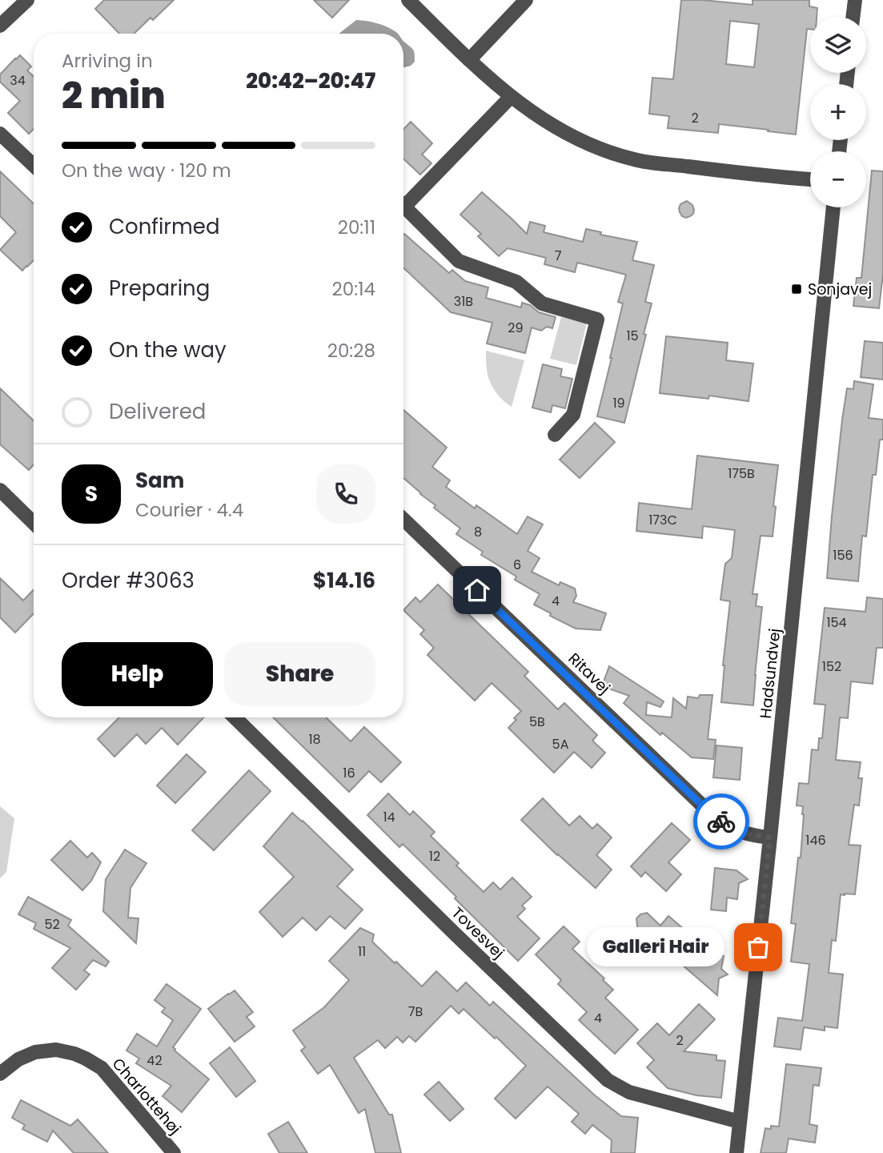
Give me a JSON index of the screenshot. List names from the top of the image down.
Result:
{
  "streets": {
    "street": [
      "Ritavej",
      "Hadsundvej",
      "Tovesvej",
      "Charlottehøj"
    ]
  },
  "crossings": [
    ["Ritavej", "Hadsundvej"],
    ["Hadsundvej", "Tovesvej"]
  ],
  "places": {
    "transit": ["Sonjavej"],
    "other": ["Galleri Hair"]
  },
  "house_numbers": [
    "34",
    "2",
    "7",
    "31B",
    "29",
    "15",
    "19",
    "175B",
    "173C",
    "8",
    "156",
    "6",
    "4",
    "154",
    "152",
    "5B",
    "18",
    "5A",
    "16",
    "14",
    "146",
    "12",
    "52",
    "11",
    "7B",
    "4",
    "2",
    "42"
  ],
  "page": {
    "map_buttons": ["+", "−"],
    "heading": ["2 min", "Arriving in", "20:42–20:47"],
    "panel": [
      "Sam",
      "Courier · 4.4",
      "Order #3063",
      "$14.16"
    ],
    "bar": "On the way · 120 m",
    "list": [
      ["Confirmed", "20:11"],
      ["Preparing", "20:14"],
      ["On the way", "20:28"],
      "Delivered"
    ],
    "round": "S",
    "buttons": ["Help", "Share"],
    "bubble": "Galleri Hair"
  }
}
